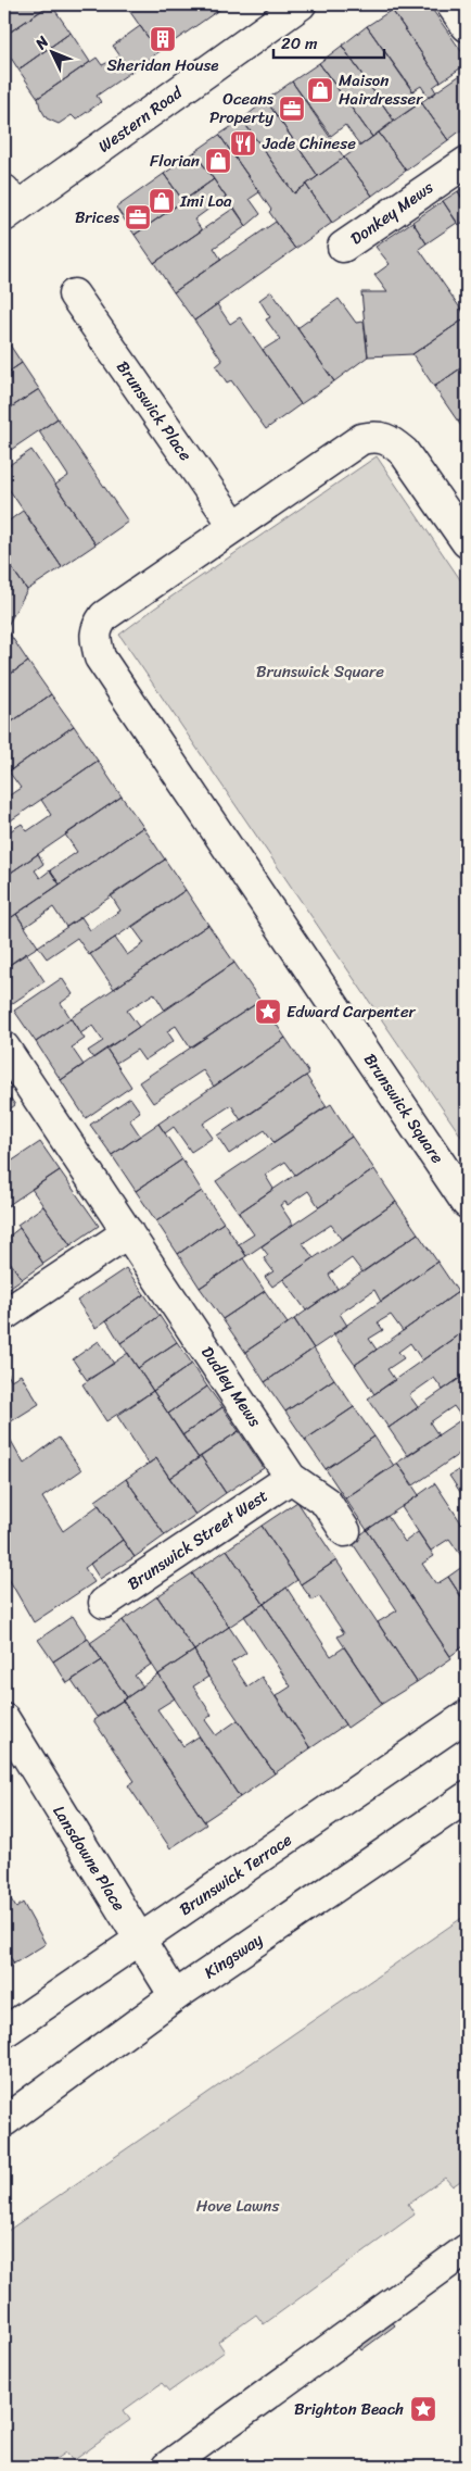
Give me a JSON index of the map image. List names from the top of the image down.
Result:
{
  "streets": {
    "street": [
      "Western Road",
      "Donkey Mews",
      "Brunswick Place",
      "Brunswick Square",
      "Dudley Mews",
      "Brunswick Street West",
      "Lansdowne Place",
      "Brunswick Terrace",
      "Kingsway"
    ]
  },
  "crossings": [
    ["Brunswick Place", "Brunswick Square"],
    ["Dudley Mews", "Brunswick Street West"],
    ["Lansdowne Place", "Brunswick Terrace"],
    ["Lansdowne Place", "Kingsway"]
  ],
  "parks": ["Brunswick Square", "Hove Lawns"],
  "places": {
    "building": ["Sheridan House"],
    "shop": ["Maison Hairdresser", "Florian", "Imi Loa"],
    "office": ["Oceans Property", "Brices"],
    "restaurant": ["Jade Chinese"],
    "place": ["Edward Carpenter", "Brighton Beach"]
  },
  "scale_bar": "20 m",
  "north": "top left"
}
